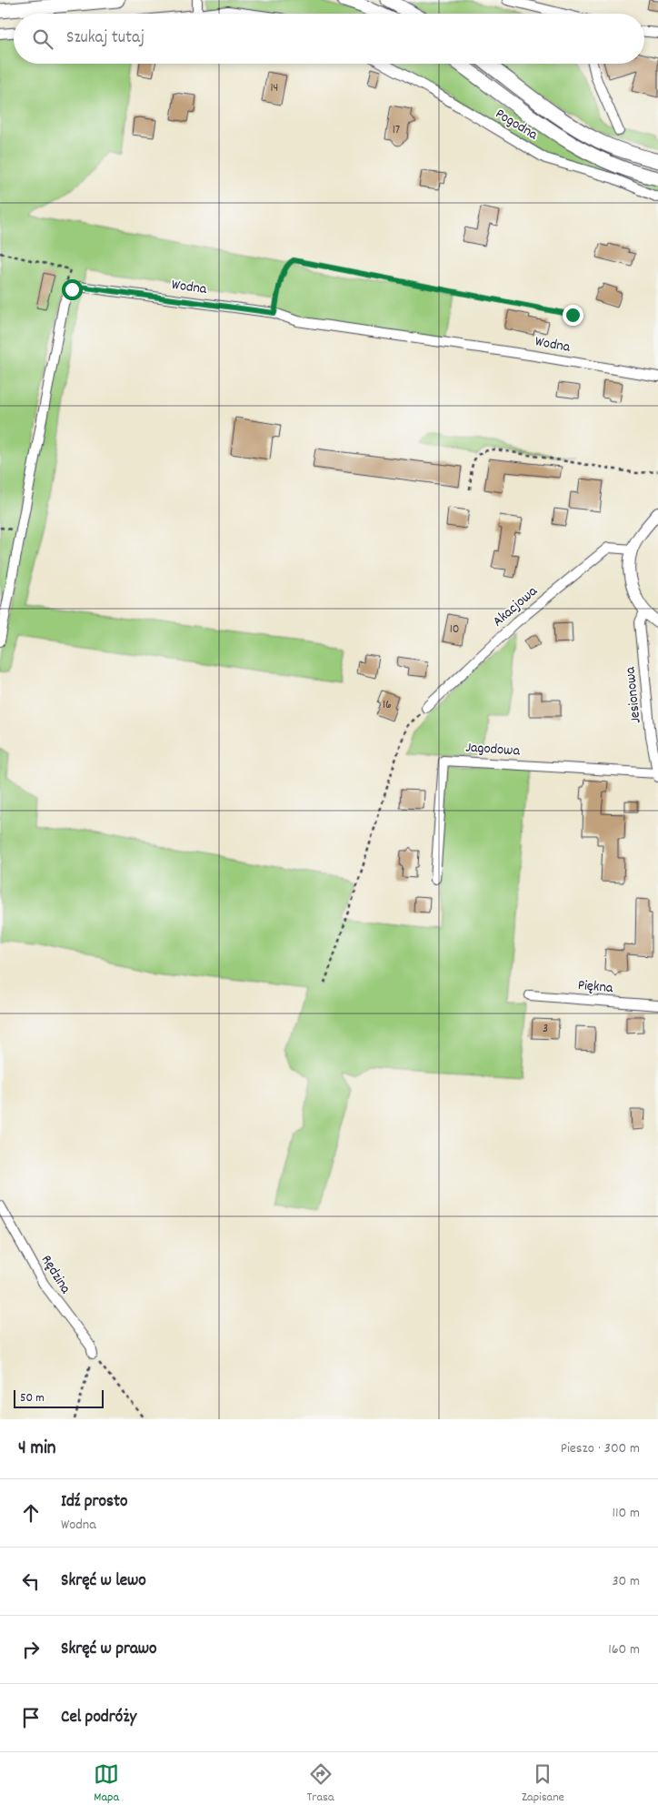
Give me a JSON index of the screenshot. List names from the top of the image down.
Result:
{
  "streets": {
    "street": [
      "Pogodna",
      "Wodna",
      "Akacjowa",
      "Jesionowa",
      "Jagodowa",
      "Piękna",
      "Rędzina"
    ]
  },
  "crossings": [
    ["Jesionowa", "Jagodowa"]
  ],
  "house_numbers": [
    "14",
    "17",
    "10",
    "16",
    "3"
  ],
  "scale_bar": "50 m",
  "page": {
    "search": "Szukaj tutaj",
    "scale": "50 m",
    "heading": ["4 min", "Pieszo · 300 m"],
    "list": [
      ["Idź prosto", "Wodna", "110 m"],
      ["Skręć w lewo", "30 m"],
      ["Skręć w prawo", "160 m"],
      "Cel podróży"
    ],
    "nav": ["Mapa", "Trasa", "Zapisane"]
  }
}
